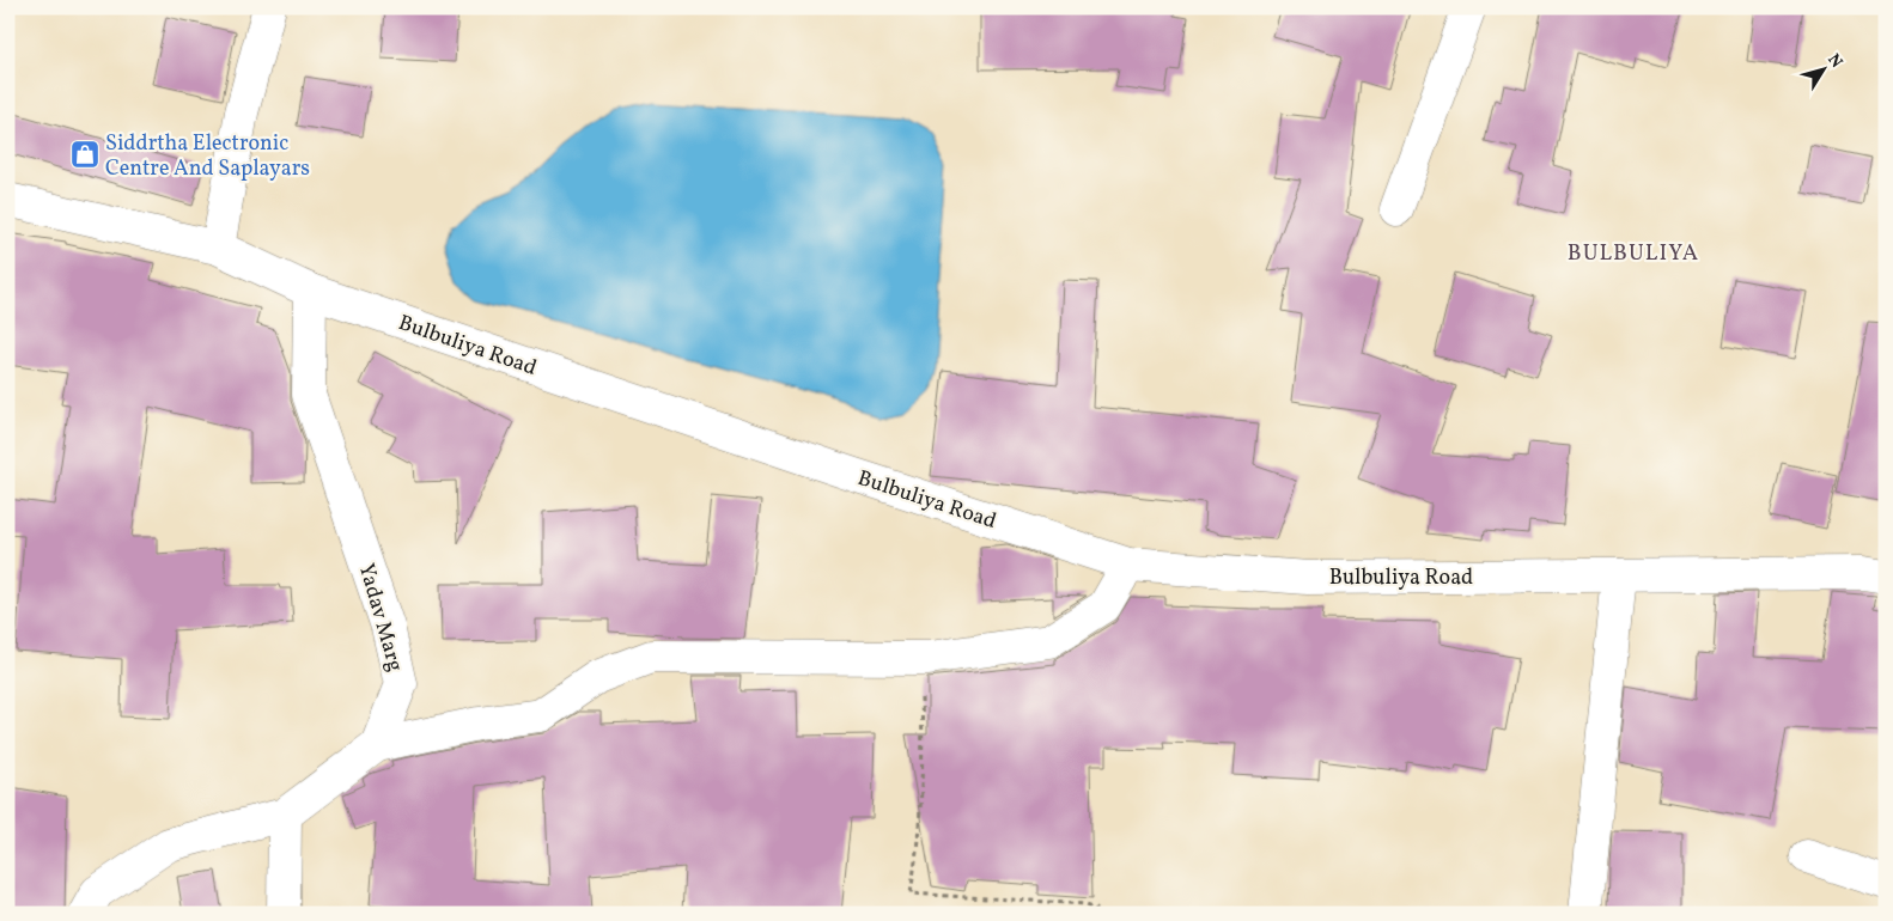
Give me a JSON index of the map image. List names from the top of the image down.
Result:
{
  "streets": {
    "street": ["Bulbuliya Road", "Yadav Marg"]
  },
  "crossings": [
    ["Bulbuliya Road", "Yadav Marg"]
  ],
  "districts": ["BULBULIYA"],
  "places": {
    "shop": ["Siddrtha Electronic Centre And Saplayars"]
  },
  "north": "top right"
}
